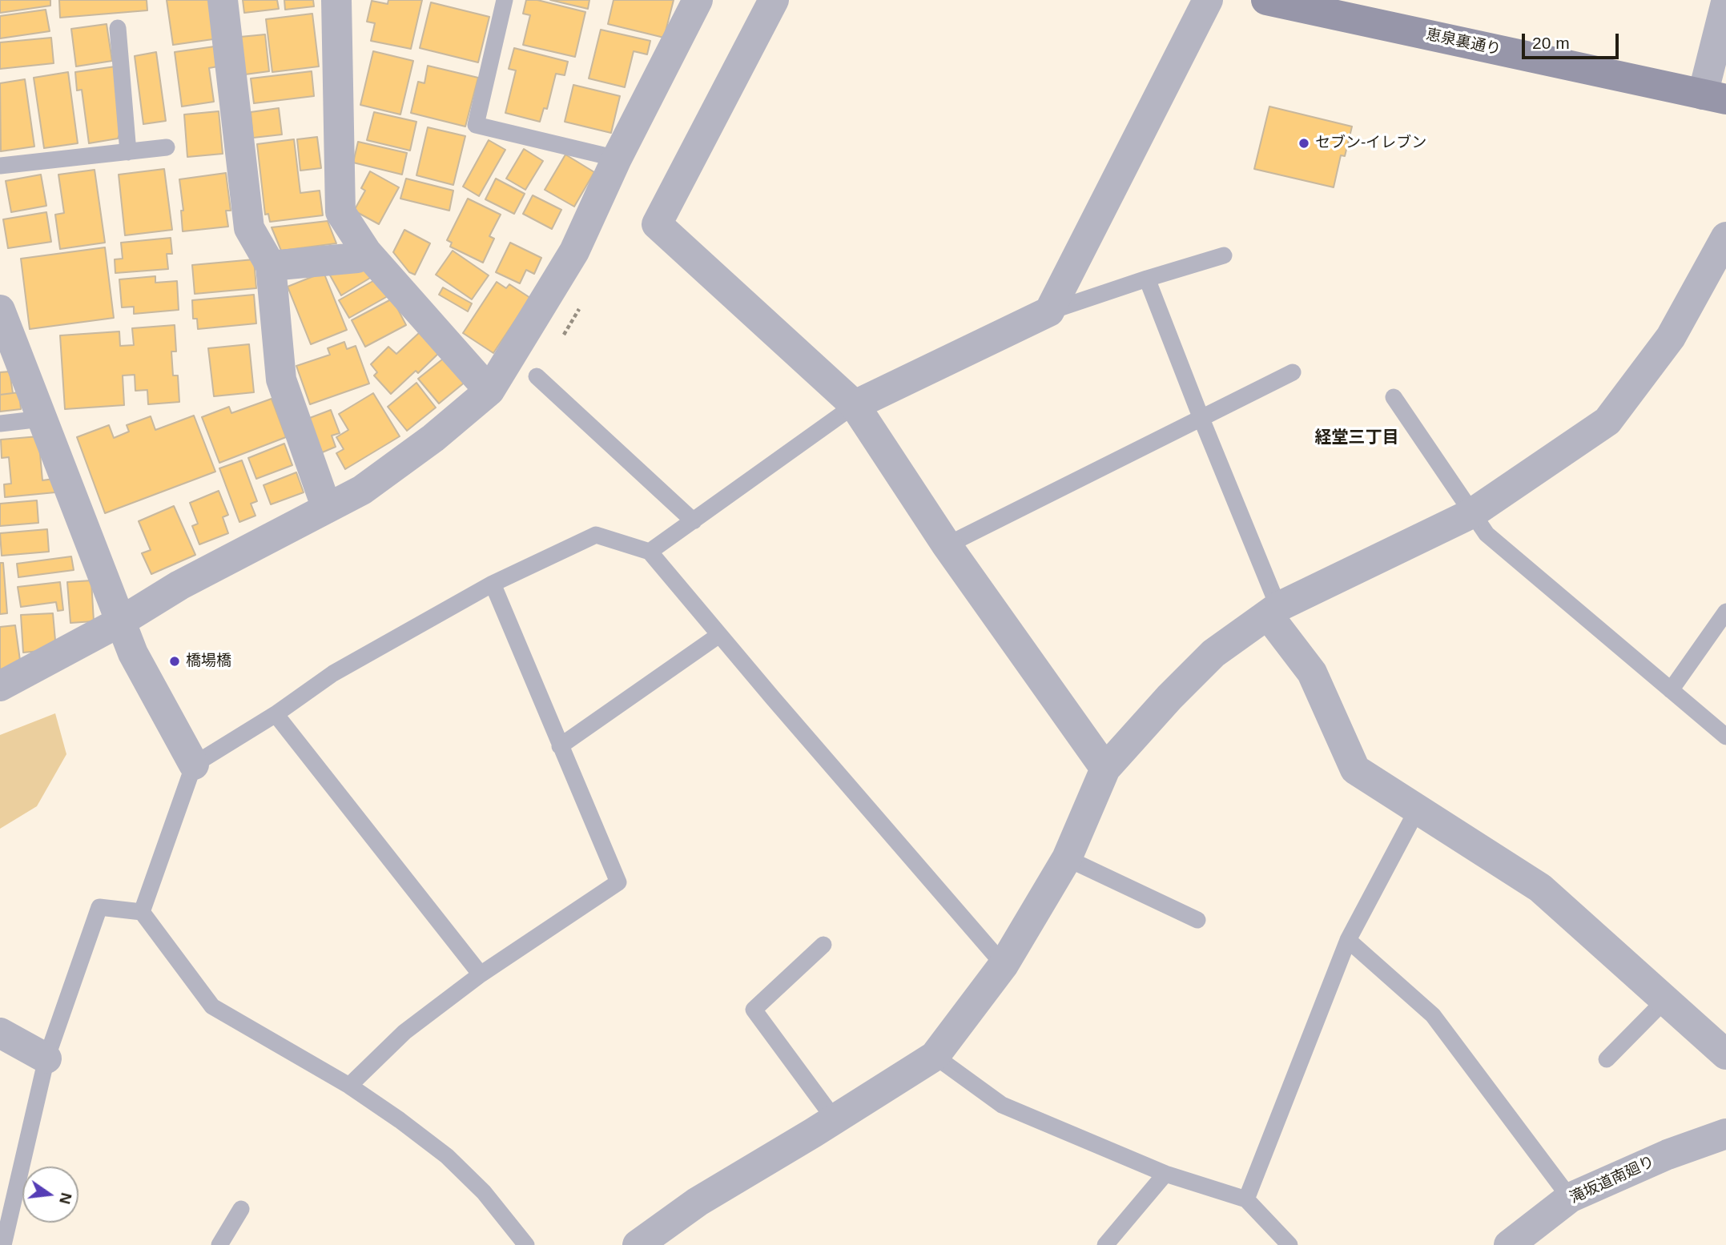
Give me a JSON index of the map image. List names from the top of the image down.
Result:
{
  "streets": {
    "street": ["恵泉裏通り", "滝坂道南廻り"]
  },
  "districts": ["経堂三丁目"],
  "places": ["セブン-イレブン", "橋場橋"],
  "scale_bar": "20 m",
  "north": "right"
}
